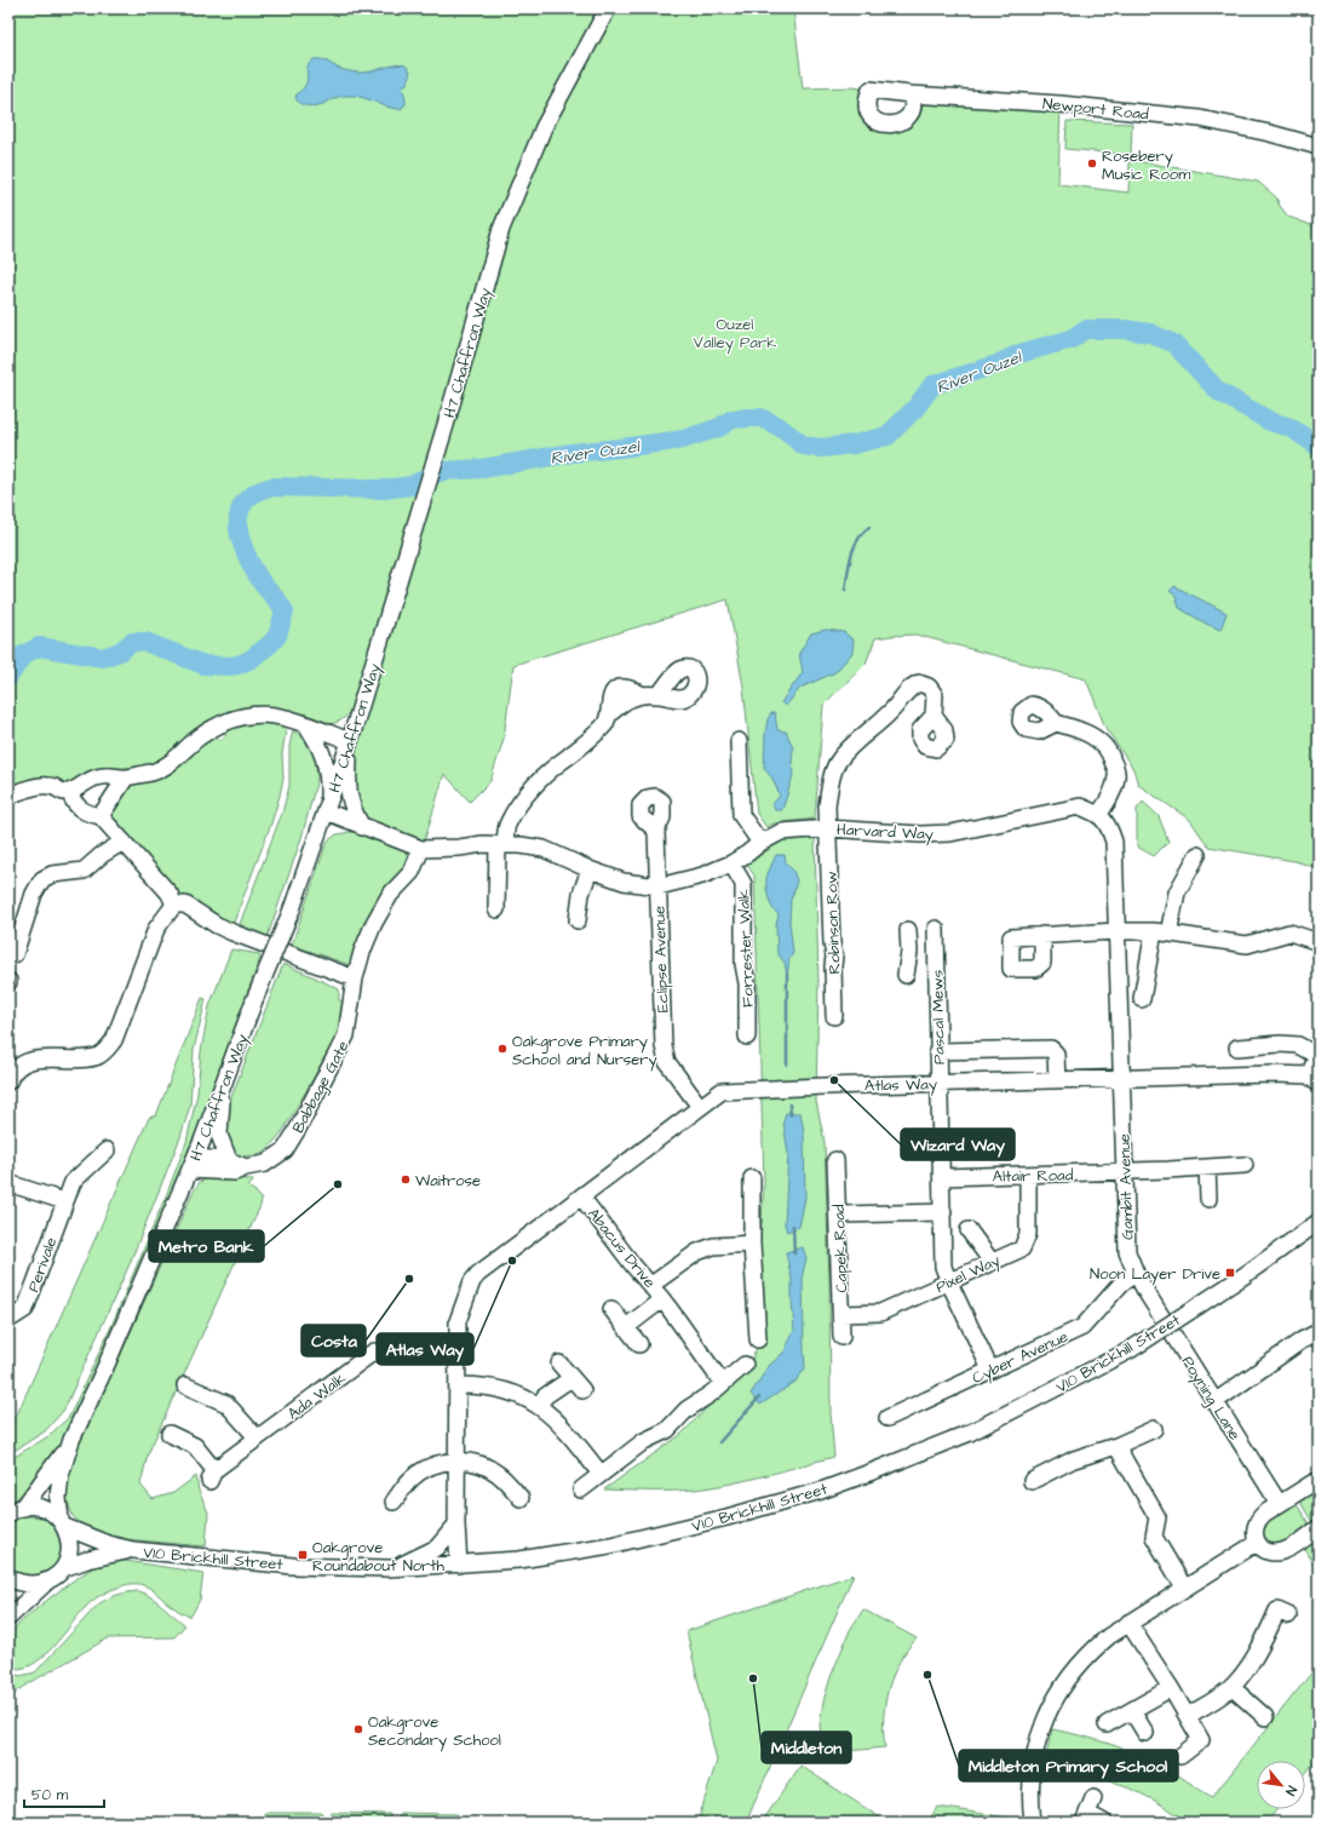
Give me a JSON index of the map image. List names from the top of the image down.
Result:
{
  "streets": {
    "street": [
      "Newport Road",
      "H7 Chaffron Way",
      "Harvard Way",
      "Robinson Row",
      "Forrester Walk",
      "Eclipse Avenue",
      "Pascal Mews",
      "Atlas Way",
      "Babbage Gate",
      "Altair Road",
      "Gambit Avenue",
      "Abacus Drive",
      "Capek Road",
      "Perivale",
      "Pixel Way",
      "V10 Brickhill Street",
      "Cyber Avenue",
      "Ada Walk",
      "Poyning Lane"
    ]
  },
  "crossings": [
    ["H7 Chaffron Way", "Babbage Gate"],
    ["H7 Chaffron Way", "V10 Brickhill Street"],
    ["Harvard Way", "Robinson Row"],
    ["Harvard Way", "Forrester Walk"],
    ["Harvard Way", "Eclipse Avenue"],
    ["Harvard Way", "Babbage Gate"],
    ["Eclipse Avenue", "Atlas Way"],
    ["Pascal Mews", "Atlas Way"],
    ["Pascal Mews", "Altair Road"],
    ["Pascal Mews", "Pixel Way"],
    ["Pascal Mews", "Cyber Avenue"],
    ["Atlas Way", "Gambit Avenue"],
    ["Atlas Way", "Abacus Drive"],
    ["Atlas Way", "V10 Brickhill Street"],
    ["Altair Road", "Gambit Avenue"],
    ["Altair Road", "Pixel Way"],
    ["Gambit Avenue", "Cyber Avenue"],
    ["Gambit Avenue", "Poyning Lane"],
    ["Capek Road", "Pixel Way"]
  ],
  "water": ["River Ouzel"],
  "parks": ["Ouzel Valley Park"],
  "places": {
    "other": [
      "Rosebery Music Room",
      "Oakgrove Primary School and Nursery",
      "Wizard Way",
      "Waitrose",
      "Metro Bank",
      "Atlas Way",
      "Costa",
      "Middleton Primary School",
      "Middleton",
      "Oakgrove Secondary School"
    ],
    "transit": ["Noon Layer Drive", "Oakgrove Roundabout North"]
  },
  "scale_bar": "50 m",
  "north": "bottom right"
}
